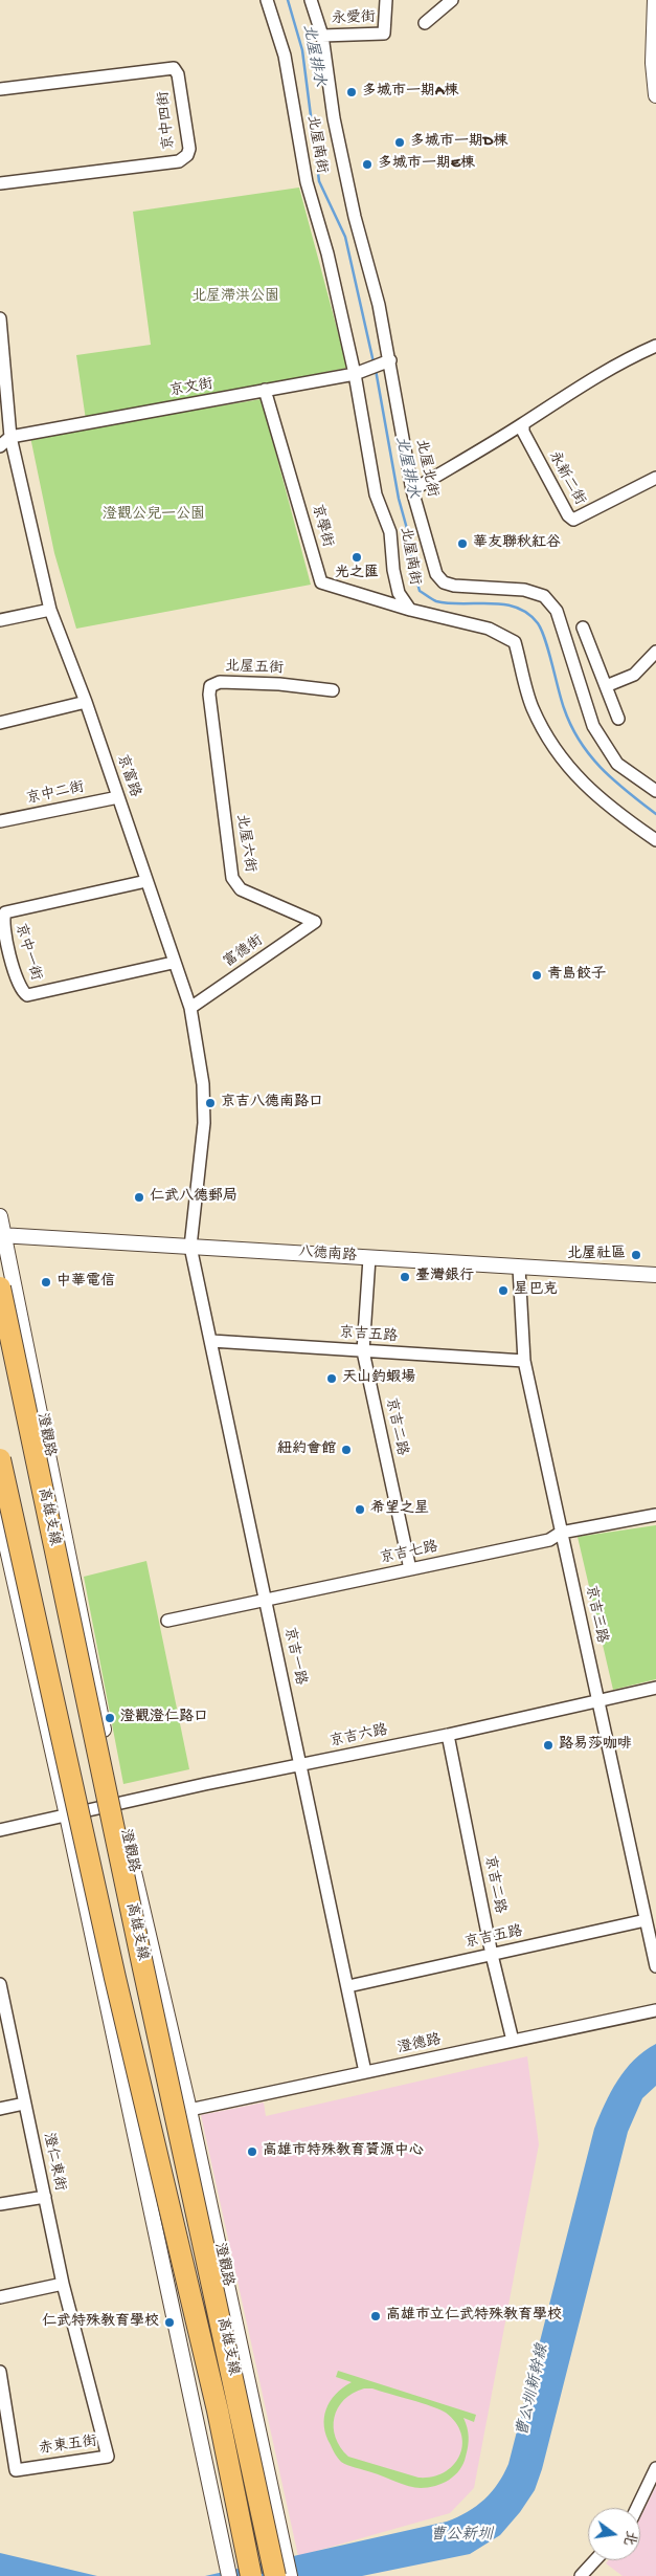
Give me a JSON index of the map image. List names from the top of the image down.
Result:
{
  "streets": {
    "highway": ["高雄支線"],
    "street": [
      "永愛街",
      "京中四街",
      "北屋南街",
      "京文街",
      "北屋北街",
      "永新二街",
      "京學街",
      "北屋五街",
      "京富路",
      "京中二街",
      "北屋六街",
      "京中一街",
      "富德街",
      "八德南路",
      "京吉五路",
      "京吉二路",
      "澄觀路",
      "京吉七路",
      "京吉三路",
      "京吉一路",
      "京吉六路",
      "澄德路",
      "澄仁東街",
      "赤東五街"
    ]
  },
  "crossings": [
    ["永愛街", "北屋北街"],
    ["北屋南街", "京文街"],
    ["北屋南街", "京學街"],
    ["京文街", "北屋北街"],
    ["京文街", "京學街"],
    ["京文街", "京富路"],
    ["北屋五街", "北屋六街"],
    ["京富路", "京中二街"],
    ["京富路", "京中一街"],
    ["京富路", "富德街"],
    ["京富路", "八德南路"],
    ["京富路", "京吉一路"],
    ["北屋六街", "富德街"],
    ["八德南路", "京吉二路"],
    ["八德南路", "澄觀路"],
    ["八德南路", "京吉三路"],
    ["八德南路", "京吉一路"],
    ["京吉五路", "京吉二路"],
    ["京吉五路", "京吉三路"],
    ["京吉五路", "京吉一路"],
    ["京吉二路", "京吉七路"],
    ["京吉二路", "京吉六路"],
    ["京吉二路", "澄德路"],
    ["澄觀路", "高雄支線"],
    ["澄觀路", "京吉六路"],
    ["澄觀路", "澄德路"],
    ["京吉七路", "京吉三路"],
    ["京吉七路", "京吉一路"],
    ["京吉三路", "京吉六路"],
    ["京吉一路", "京吉六路"],
    ["京吉一路", "澄德路"],
    ["澄仁東街", "赤東五街"]
  ],
  "water": ["北屋排水", "曹公圳新幹線", "曹公新圳"],
  "parks": ["北屋滯洪公園", "澄觀公兒一公園"],
  "places": [
    "多城市一期A棟",
    "多城市一期D棟",
    "多城市一期E棟",
    "華友聯秋紅谷",
    "光之匯",
    "青島餃子",
    "京吉八德南路口",
    "仁武八德郵局",
    "北屋社區",
    "臺灣銀行",
    "中華電信",
    "星巴克",
    "天山釣蝦場",
    "紐約會館",
    "希望之星",
    "澄觀澄仁路口",
    "路易莎咖啡",
    "高雄市特殊教育資源中心",
    "高雄市立仁武特殊教育學校",
    "仁武特殊教育學校"
  ],
  "north": "right"
}
